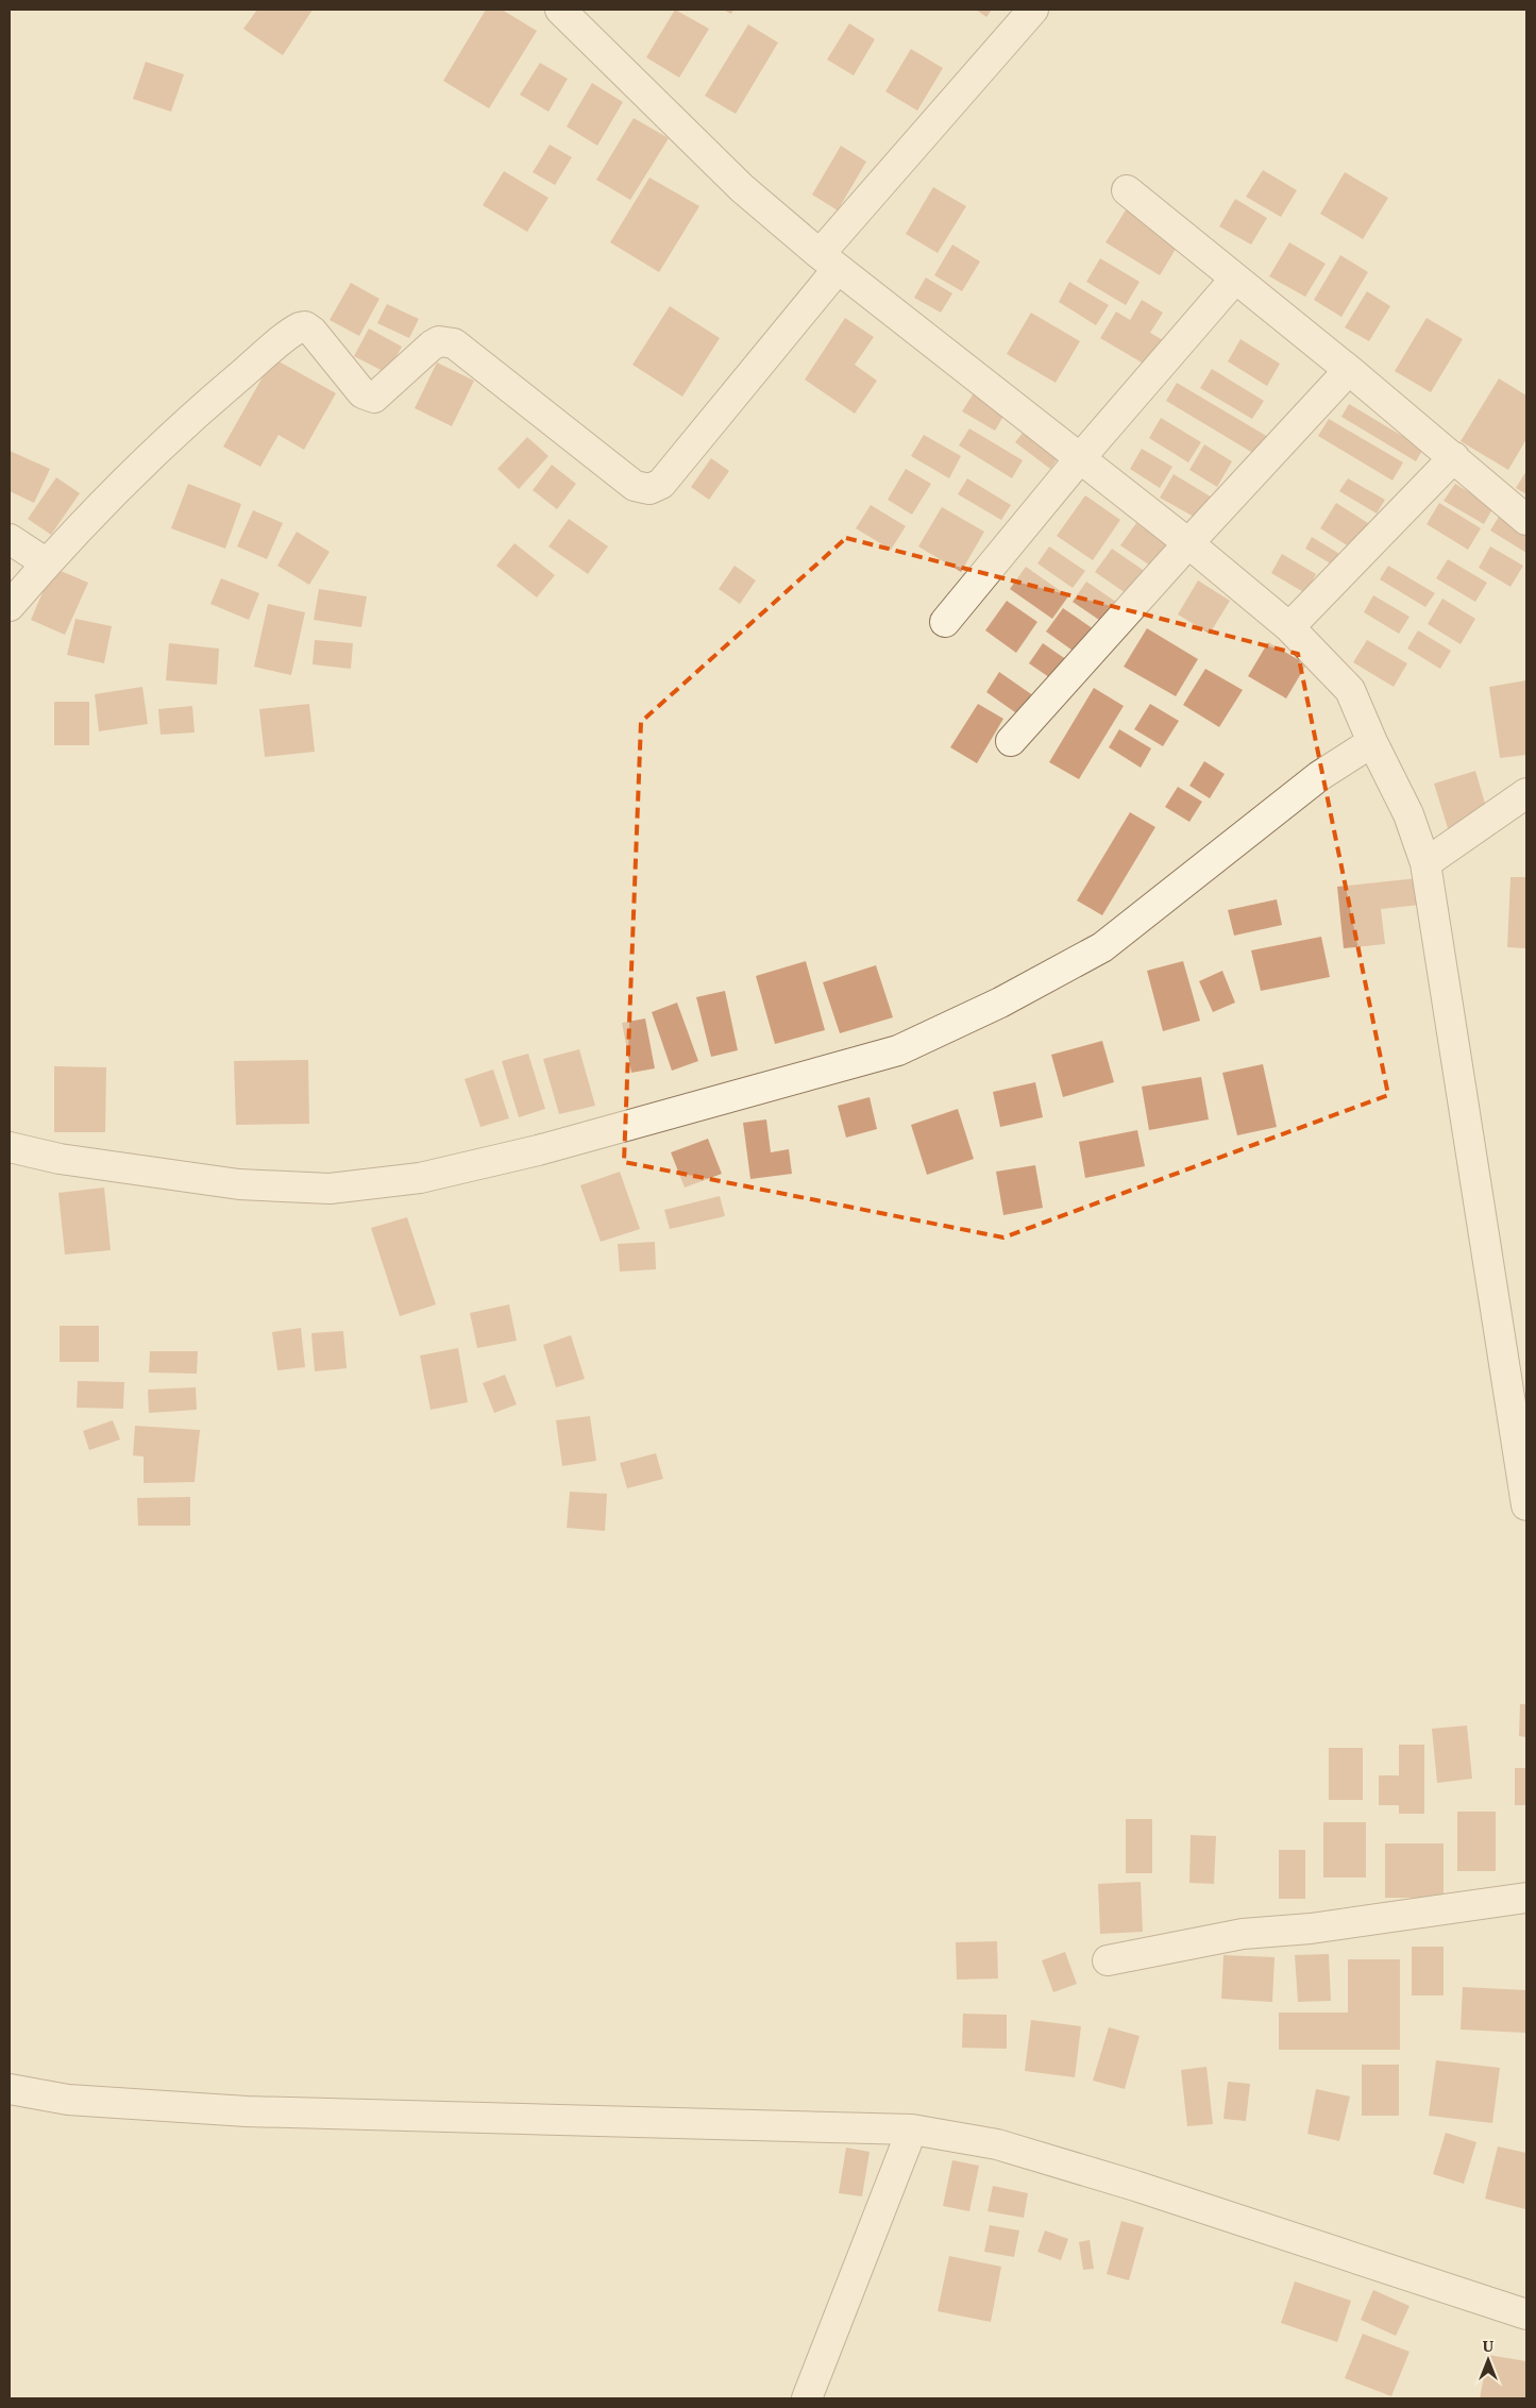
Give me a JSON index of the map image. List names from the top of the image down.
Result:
{
  "north": "top"
}
